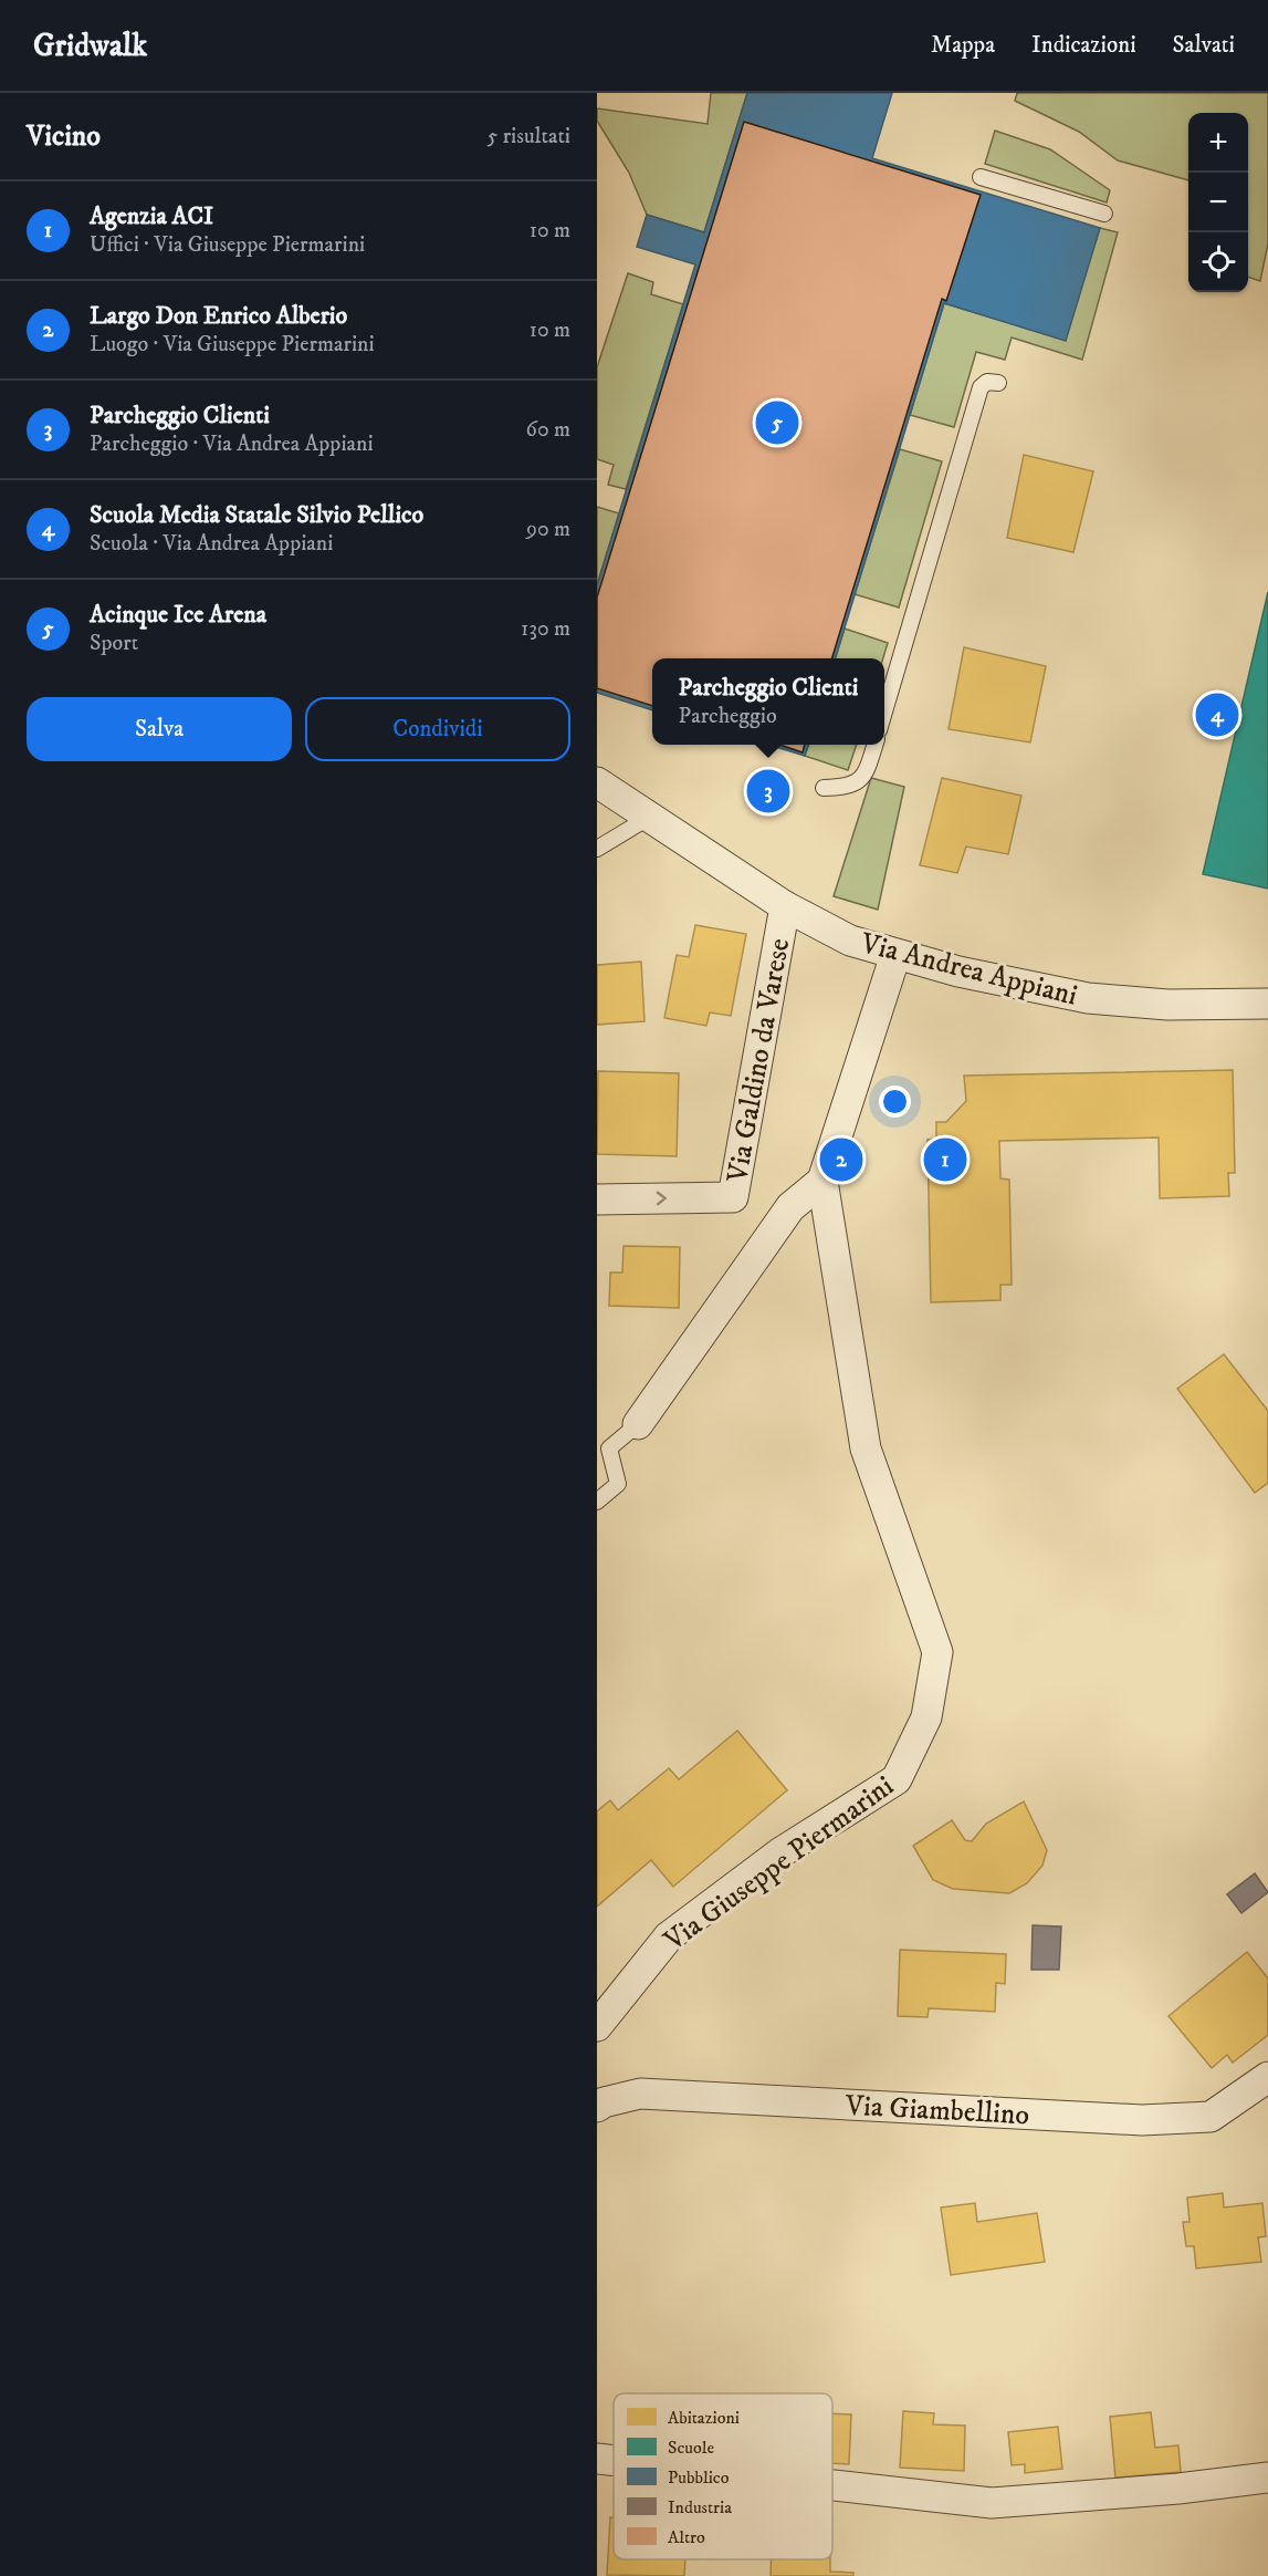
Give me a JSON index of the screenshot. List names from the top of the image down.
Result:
{
  "streets": {
    "street": [
      "Via Andrea Appiani",
      "Via Galdino da Varese",
      "Via Giuseppe Piermarini",
      "Via Giambellino"
    ]
  },
  "crossings": [
    ["Via Andrea Appiani", "Via Galdino da Varese"],
    ["Via Andrea Appiani", "Via Giuseppe Piermarini"]
  ],
  "legend": [
    "Abitazioni",
    "Scuole",
    "Pubblico",
    "Industria",
    "Altro"
  ],
  "page": {
    "header": "Gridwalk",
    "nav": ["Mappa", "Indicazioni", "Salvati"],
    "heading": ["Vicino", "5 risultati"],
    "map_buttons": ["+", "−"],
    "list": [
      {
        "mark": "1",
        "name": "Agenzia ACI",
        "note": "Uffici · Via Giuseppe Piermarini",
        "value": "10 m"
      },
      {
        "mark": "2",
        "name": "Largo Don Enrico Alberio",
        "note": "Luogo · Via Giuseppe Piermarini",
        "value": "10 m"
      },
      {
        "mark": "3",
        "name": "Parcheggio Clienti",
        "note": "Parcheggio · Via Andrea Appiani",
        "value": "60 m"
      },
      {
        "mark": "4",
        "name": "Scuola Media Statale Silvio Pellico",
        "note": "Scuola · Via Andrea Appiani",
        "value": "90 m"
      },
      {
        "mark": "5",
        "name": "Acinque Ice Arena",
        "note": "Sport",
        "value": "130 m"
      }
    ],
    "pins": [
      "5",
      "4",
      "3",
      "1",
      "2"
    ],
    "popup": ["Parcheggio Clienti", "Parcheggio"],
    "buttons": ["Salva", "Condividi"]
  }
}
